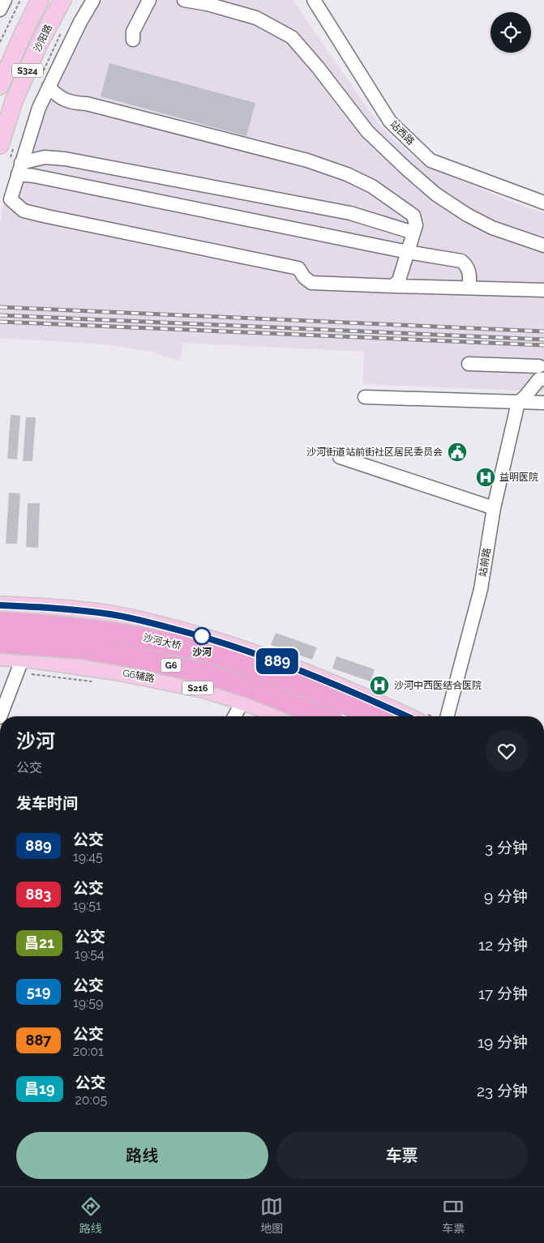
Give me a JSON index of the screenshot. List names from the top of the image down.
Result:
{
  "streets": {
    "highway": ["沙河大桥", "G6"],
    "main road": [
      "沙阳路",
      "S324",
      "G6辅路",
      "S216"
    ],
    "street": ["站西路", "站前路"]
  },
  "places": {
    "public building": ["沙河街道站前街社区居民委员会"],
    "hospital": ["益明医院", "沙河中西医结合医院"],
    "other": ["沙河"]
  },
  "lines": ["bus line 889"],
  "page": {
    "on_map": "889",
    "heading": [
      ["沙河", "公交"],
      "发车时间"
    ],
    "list": [
      {
        "mark": "889",
        "name": "公交",
        "note": "19:45",
        "value": "3 分钟"
      },
      {
        "mark": "883",
        "name": "公交",
        "note": "19:51",
        "value": "9 分钟"
      },
      {
        "mark": "昌21",
        "name": "公交",
        "note": "19:54",
        "value": "12 分钟"
      },
      {
        "mark": "519",
        "name": "公交",
        "note": "19:59",
        "value": "17 分钟"
      },
      {
        "mark": "887",
        "name": "公交",
        "note": "20:01",
        "value": "19 分钟"
      },
      {
        "mark": "昌19",
        "name": "公交",
        "note": "20:05",
        "value": "23 分钟"
      }
    ],
    "buttons": ["路线", "车票"],
    "tabs": ["路线", "地图", "车票"]
  }
}
